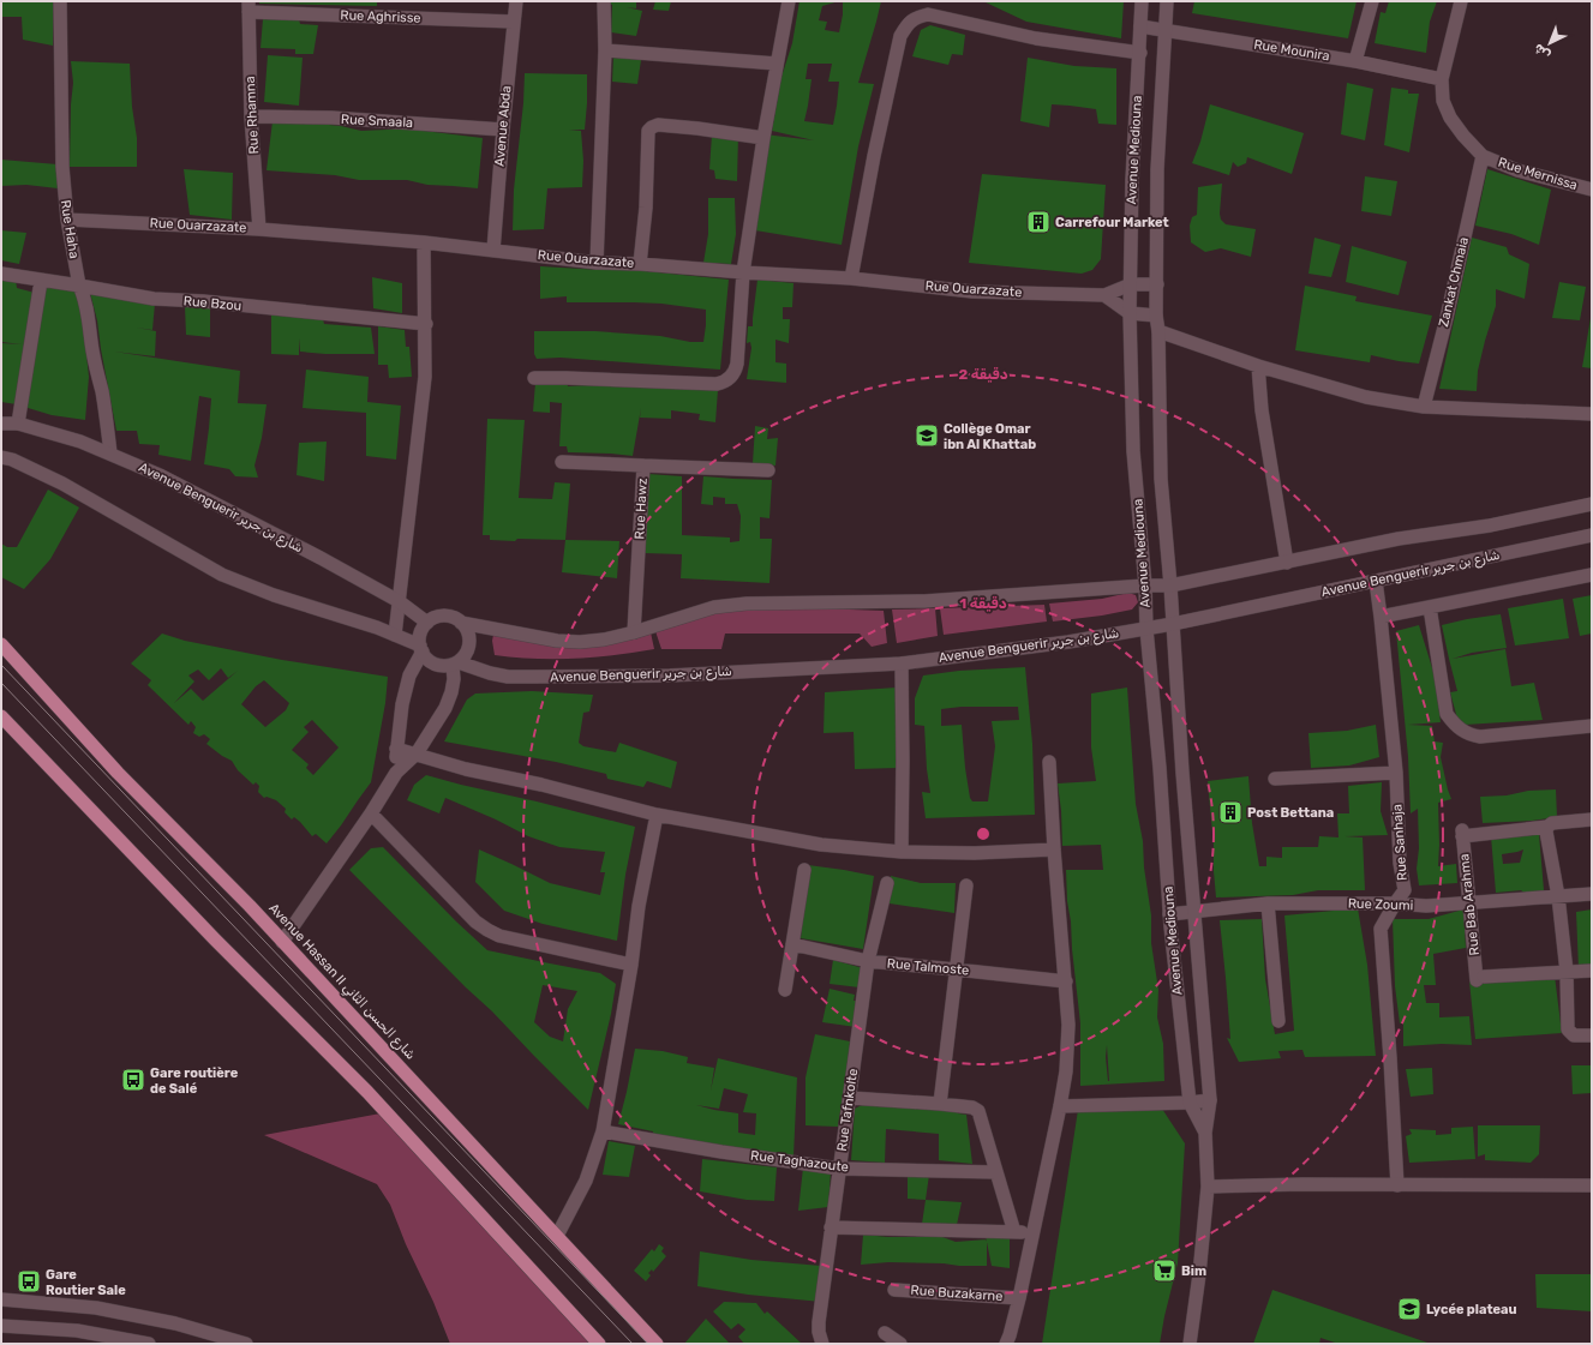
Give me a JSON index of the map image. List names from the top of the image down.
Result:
{
  "streets": {
    "highway": ["Avenue Hassan II شارع الحسن الثاني"],
    "street": [
      "Rue Aghrisse",
      "Rue Mounira",
      "Rue Rhamna",
      "Rue Smaala",
      "Avenue Abda",
      "Avenue Mediouna",
      "Rue Mernissa",
      "Rue Ouarzazate",
      "Rue Haha",
      "Zankat Chmaia",
      "Rue Bzou",
      "Avenue Benguerir شارع بن جرير",
      "Rue Hawz",
      "Rue Sanhaja",
      "Rue Zoumi",
      "Rue Bab Arahma",
      "Rue Talmoste",
      "Rue Tafnkolte",
      "Rue Taghazoute",
      "Rue Buzakarne"
    ]
  },
  "crossings": [
    ["Rue Aghrisse", "Rue Rhamna"],
    ["Rue Aghrisse", "Avenue Abda"],
    ["Rue Mounira", "Avenue Mediouna"],
    ["Rue Mounira", "Rue Mernissa"],
    ["Rue Rhamna", "Rue Smaala"],
    ["Rue Rhamna", "Rue Ouarzazate"],
    ["Rue Smaala", "Avenue Abda"],
    ["Avenue Abda", "Rue Ouarzazate"],
    ["Avenue Mediouna", "Rue Ouarzazate"],
    ["Avenue Mediouna", "Avenue Benguerir شارع بن جرير"],
    ["Avenue Mediouna", "Rue Zoumi"],
    ["Rue Mernissa", "Zankat Chmaia"],
    ["Rue Ouarzazate", "Rue Haha"],
    ["Rue Haha", "Rue Bzou"],
    ["Rue Haha", "Avenue Benguerir شارع بن جرير"],
    ["Avenue Benguerir شارع بن جرير", "Rue Sanhaja"],
    ["Rue Sanhaja", "Rue Zoumi"],
    ["Rue Zoumi", "Rue Bab Arahma"],
    ["Rue Talmoste", "Rue Tafnkolte"],
    ["Rue Tafnkolte", "Rue Taghazoute"]
  ],
  "places": {
    "building": ["Carrefour Market", "Post Bettana"],
    "school or university": ["Collège Omar ibn Al Khattab", "Lycée plateau"],
    "bus stop": ["Gare routière de Salé", "Gare Routier Sale"],
    "supermarket": ["Bim"]
  },
  "north": "bottom left",
  "rings": ["2 دقيقة", "1 دقيقة"]
}
